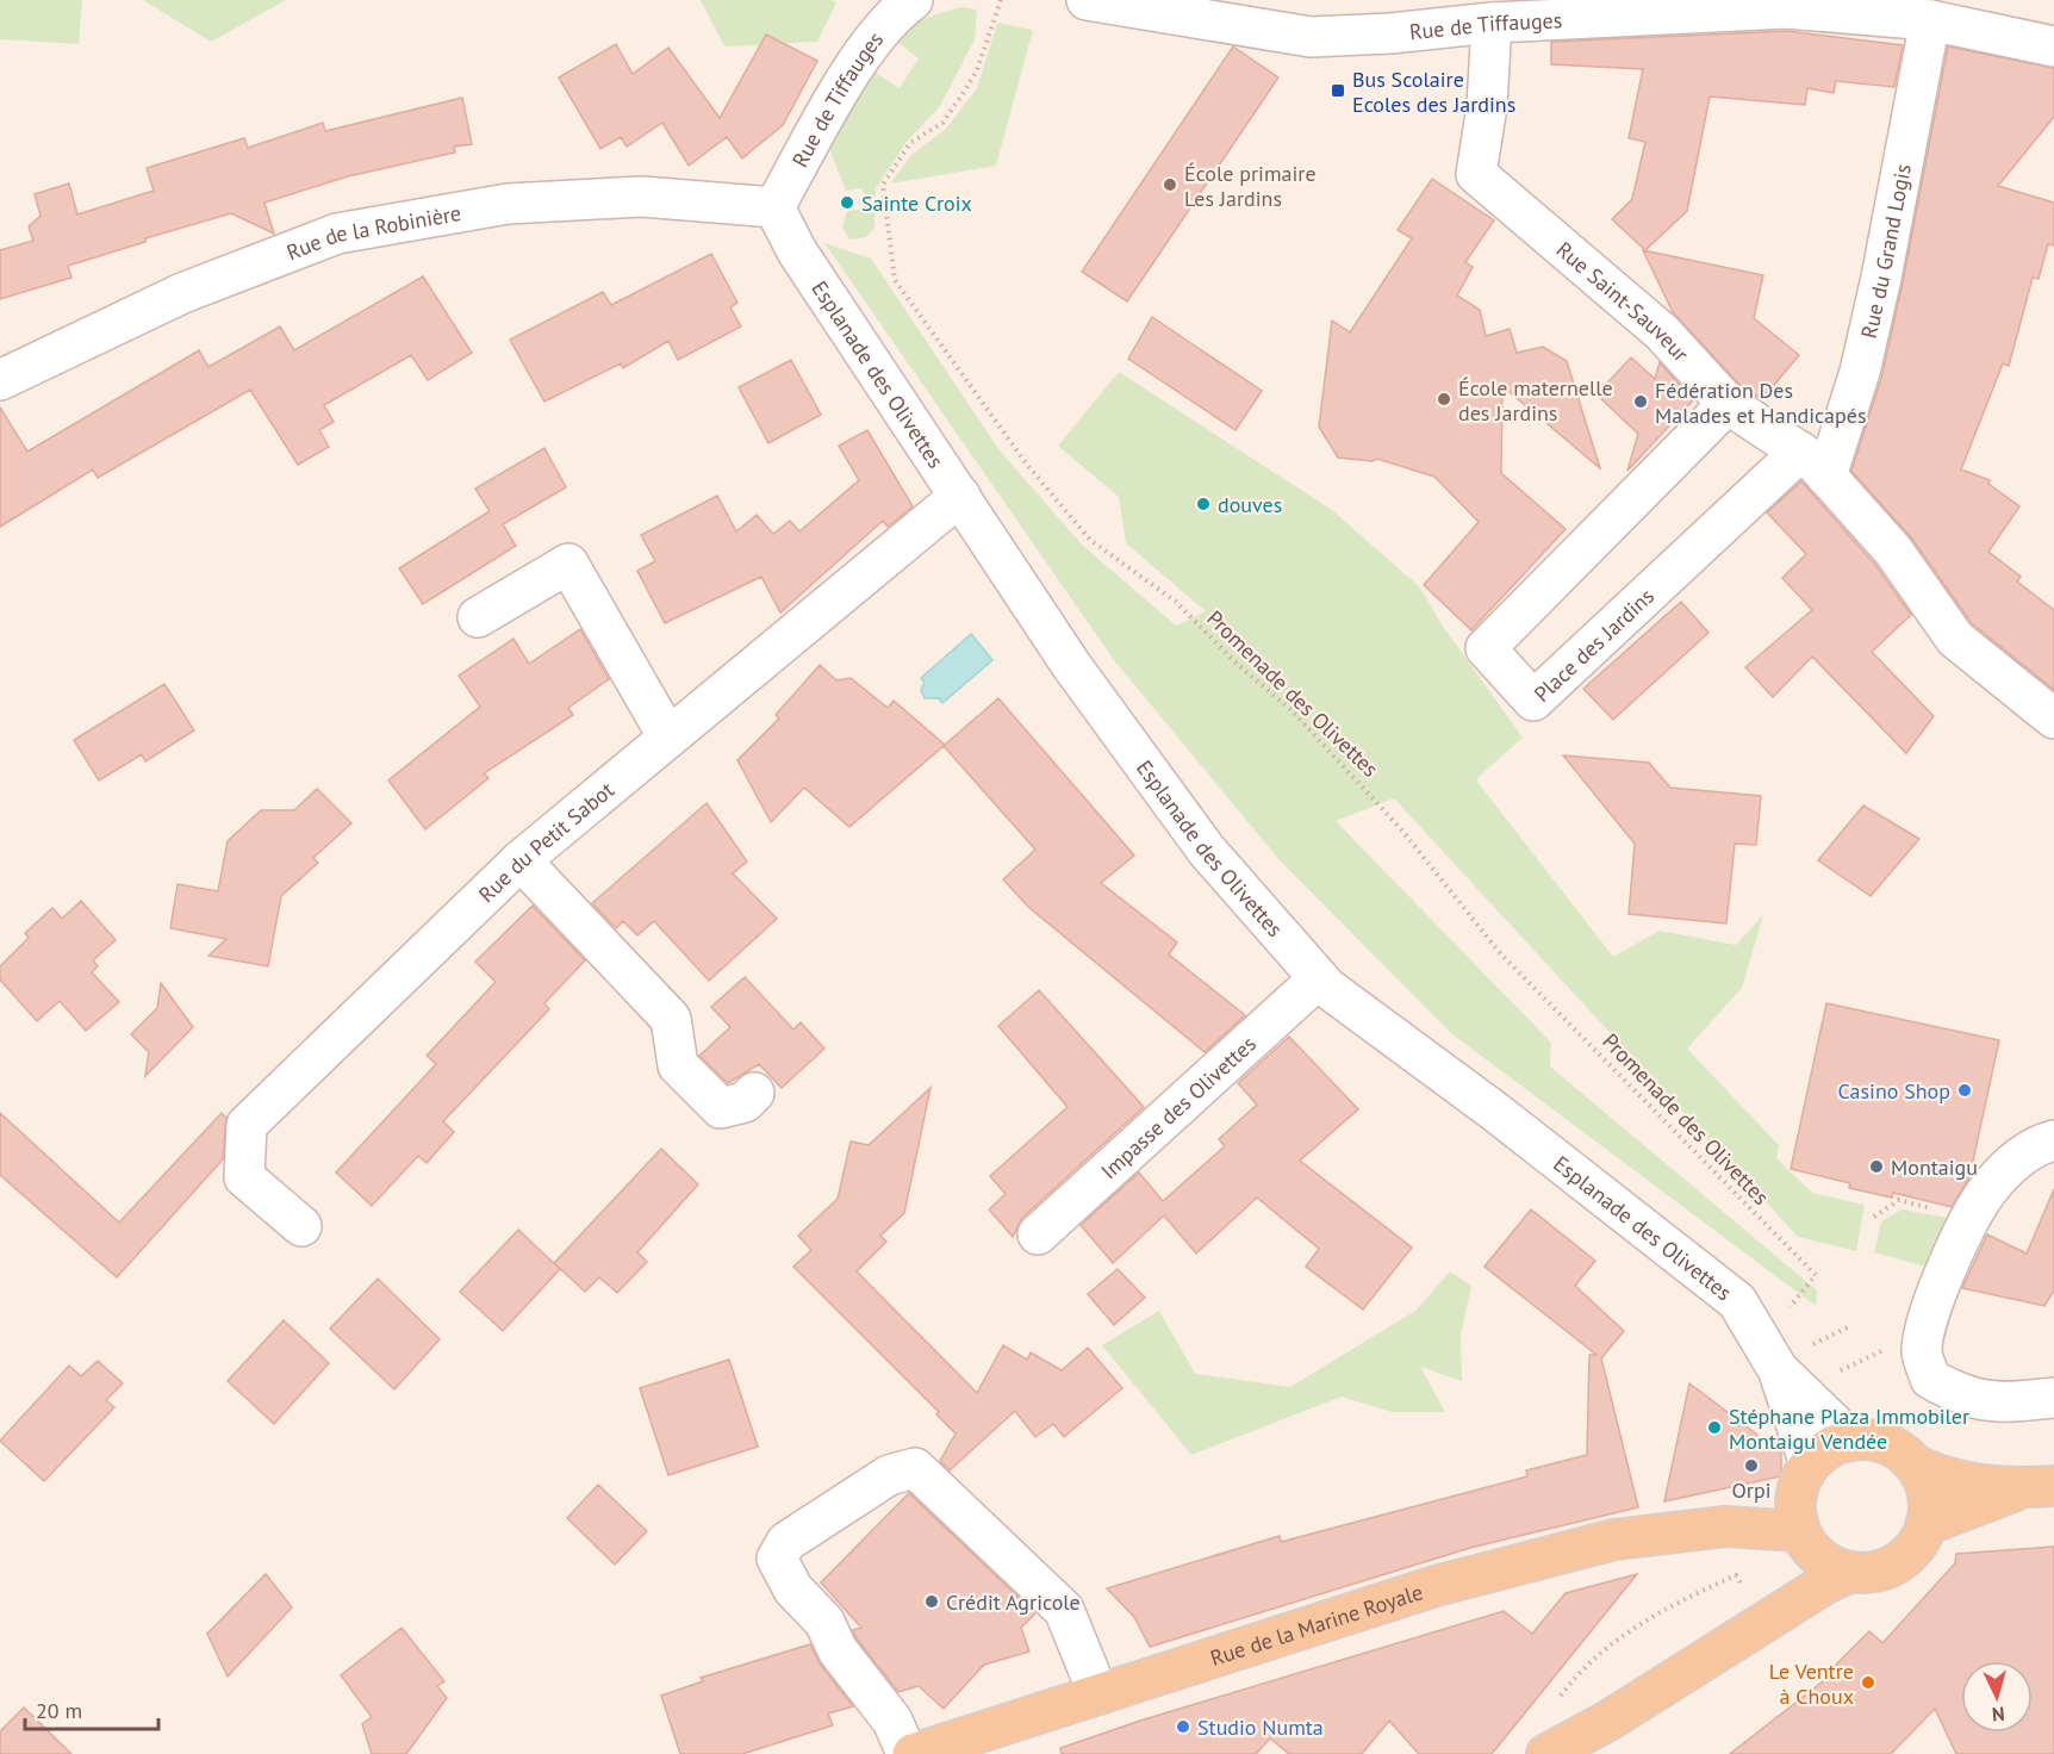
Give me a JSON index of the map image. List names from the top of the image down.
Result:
{
  "streets": {
    "main road": ["Rue de la Marine Royale"],
    "street": [
      "Rue de Tiffauges",
      "Rue de la Robinière",
      "Rue du Grand Logis",
      "Rue Saint-Sauveur",
      "Esplanade des Olivettes",
      "Place des Jardins",
      "Rue du Petit Sabot",
      "Impasse des Olivettes"
    ],
    "path": ["Promenade des Olivettes"]
  },
  "crossings": [
    ["Rue de Tiffauges", "Rue de la Robinière"],
    ["Rue de Tiffauges", "Rue du Grand Logis"],
    ["Rue de Tiffauges", "Rue Saint-Sauveur"],
    ["Rue de Tiffauges", "Esplanade des Olivettes"],
    ["Rue de la Robinière", "Esplanade des Olivettes"],
    ["Rue du Grand Logis", "Rue Saint-Sauveur"],
    ["Rue du Grand Logis", "Place des Jardins"],
    ["Rue Saint-Sauveur", "Place des Jardins"],
    ["Esplanade des Olivettes", "Rue du Petit Sabot"],
    ["Esplanade des Olivettes", "Impasse des Olivettes"],
    ["Esplanade des Olivettes", "Rue de la Marine Royale"]
  ],
  "places": {
    "transit": ["Bus Scolaire Ecoles des Jardins"],
    "other": [
      "École primaire Les Jardins",
      "Sainte Croix",
      "École maternelle des Jardins",
      "Fédération Des Malades et Handicapés",
      "douves",
      "Casino Shop",
      "Montaigu",
      "Stéphane Plaza Immobiler Montaigu Vendée",
      "Orpi",
      "Crédit Agricole",
      "Le Ventre à Choux",
      "Studio Numta"
    ]
  },
  "scale_bar": "20 m",
  "north": "bottom"
}
